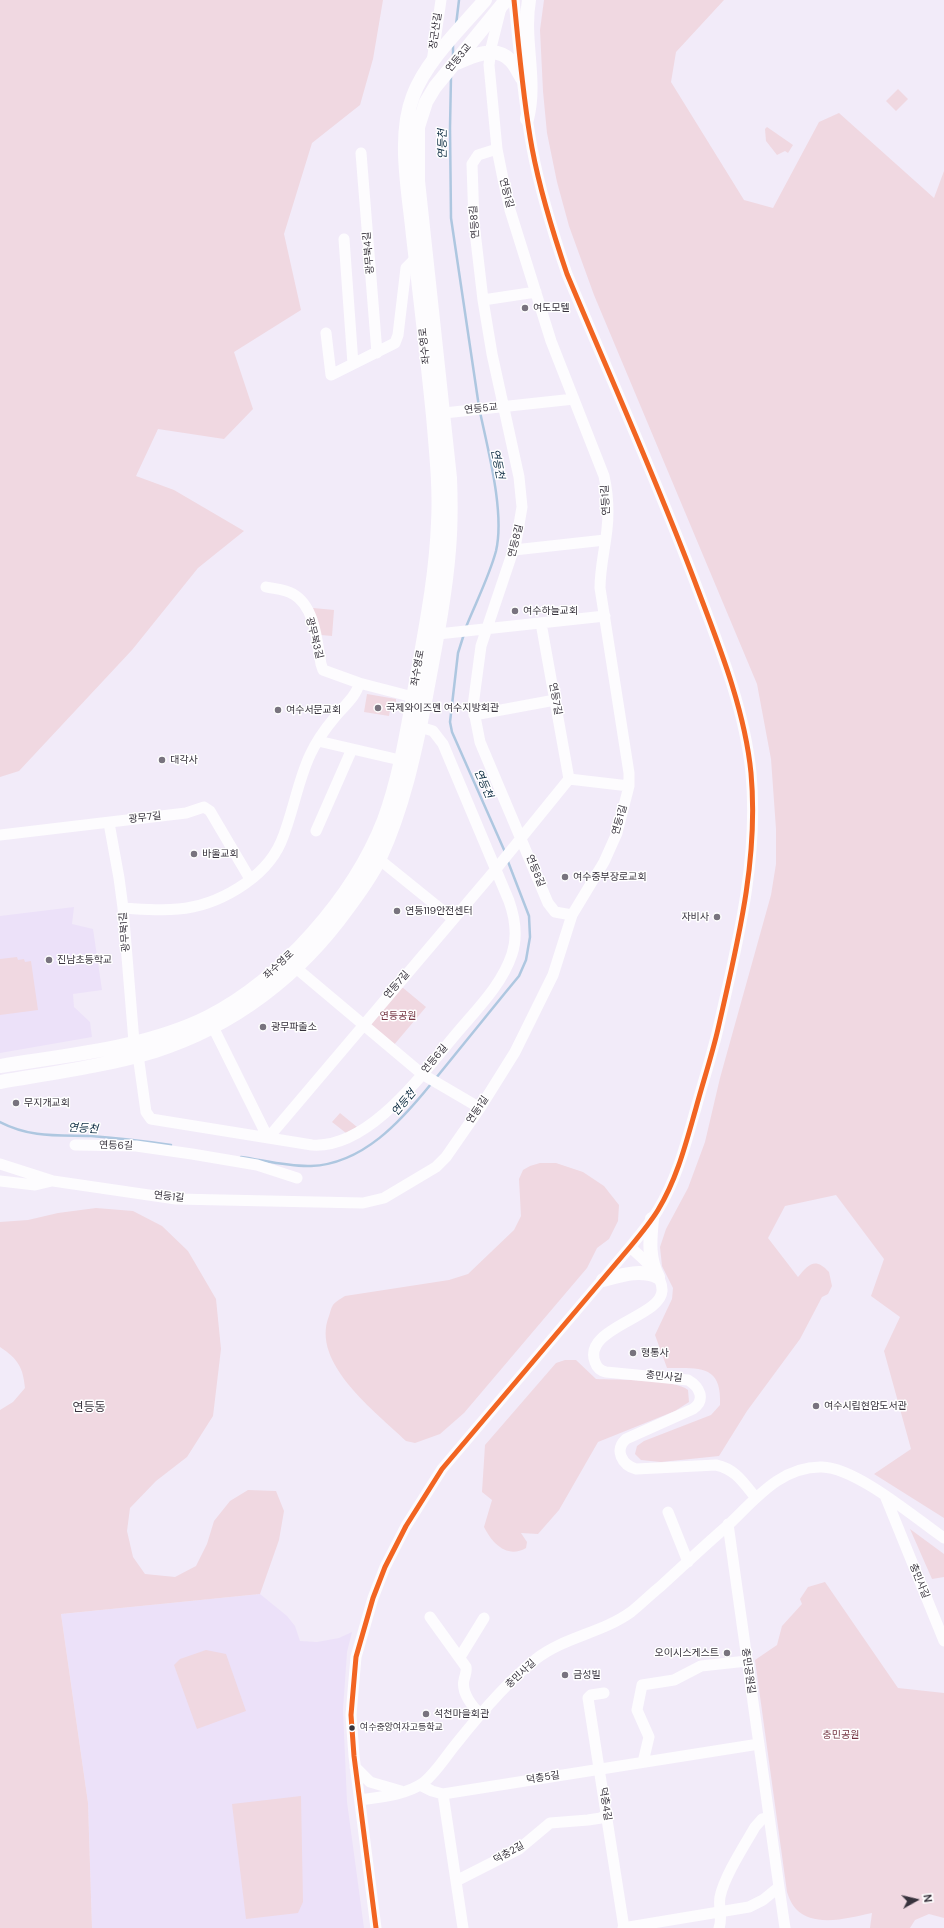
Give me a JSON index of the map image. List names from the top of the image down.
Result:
{
  "streets": {
    "main road": ["연등3교", "좌수영로"],
    "street": [
      "장군산길",
      "연등1길",
      "연등8길",
      "광무북4길",
      "연등5교",
      "광무북3길",
      "연등7길",
      "광무7길",
      "광무북1길",
      "연등6길",
      "충민사길",
      "충민공원길",
      "덕충5길",
      "덕충4길",
      "덕충2길"
    ]
  },
  "crossings": [
    ["장군산길", "연등3교"],
    ["장군산길", "좌수영로"],
    ["연등3교", "연등1길"],
    ["연등3교", "좌수영로"],
    ["연등1길", "연등8길"],
    ["연등1길", "연등5교"],
    ["연등8길", "연등5교"],
    ["연등8길", "연등7길"],
    ["좌수영로", "연등5교"],
    ["좌수영로", "광무북3길"],
    ["좌수영로", "광무북1길"],
    ["좌수영로", "연등6길"],
    ["연등7길", "연등6길"],
    ["광무7길", "광무북1길"],
    ["광무북1길", "연등6길"],
    ["충민사길", "충민공원길"],
    ["충민공원길", "덕충5길"],
    ["덕충5길", "덕충4길"],
    ["덕충4길", "덕충2길"]
  ],
  "districts": ["연등동"],
  "water": ["연등천"],
  "parks": ["연등공원", "충민공원"],
  "places": [
    "여도모텔",
    "여수하늘교회",
    "국제와이즈멘 여수지방회관",
    "여수서문교회",
    "대각사",
    "바울교회",
    "여수중부장로교회",
    "연등119안전센터",
    "자비사",
    "진남초등학교",
    "광무파출소",
    "무지개교회",
    "형통사",
    "여수시립현암도서관",
    "오이시스게스트",
    "금성빌",
    "석천마을회관",
    "여수중앙여자고등학교"
  ],
  "north": "right"
}
